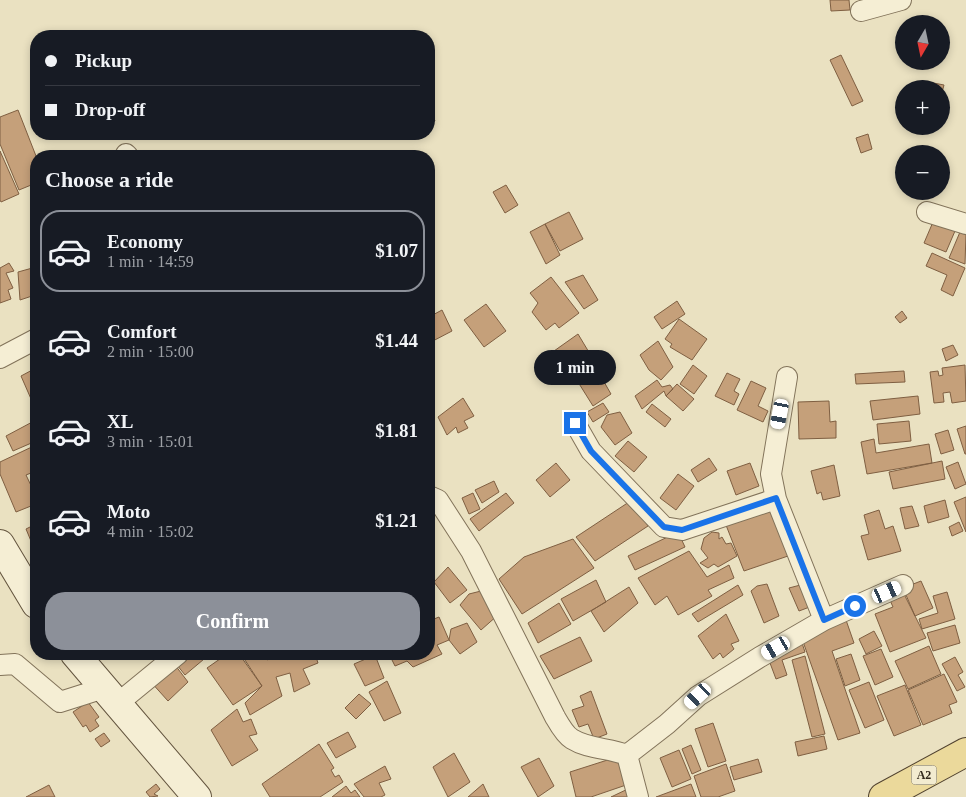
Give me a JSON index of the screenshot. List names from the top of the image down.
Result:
{
  "streets": {
    "main road": ["A2"]
  },
  "north": "bottom",
  "page": {
    "map_buttons": ["+", "−"],
    "banner": ["Pickup", "Drop-off"],
    "heading": "Choose a ride",
    "list": [
      {
        "name": "Economy",
        "note": "1 min · 14:59",
        "value": "$1.07"
      },
      {
        "name": "Comfort",
        "note": "2 min · 15:00",
        "value": "$1.44"
      },
      {
        "name": "XL",
        "note": "3 min · 15:01",
        "value": "$1.81"
      },
      {
        "name": "Moto",
        "note": "4 min · 15:02",
        "value": "$1.21"
      }
    ],
    "bubble": "1 min",
    "buttons": "Confirm"
  }
}
